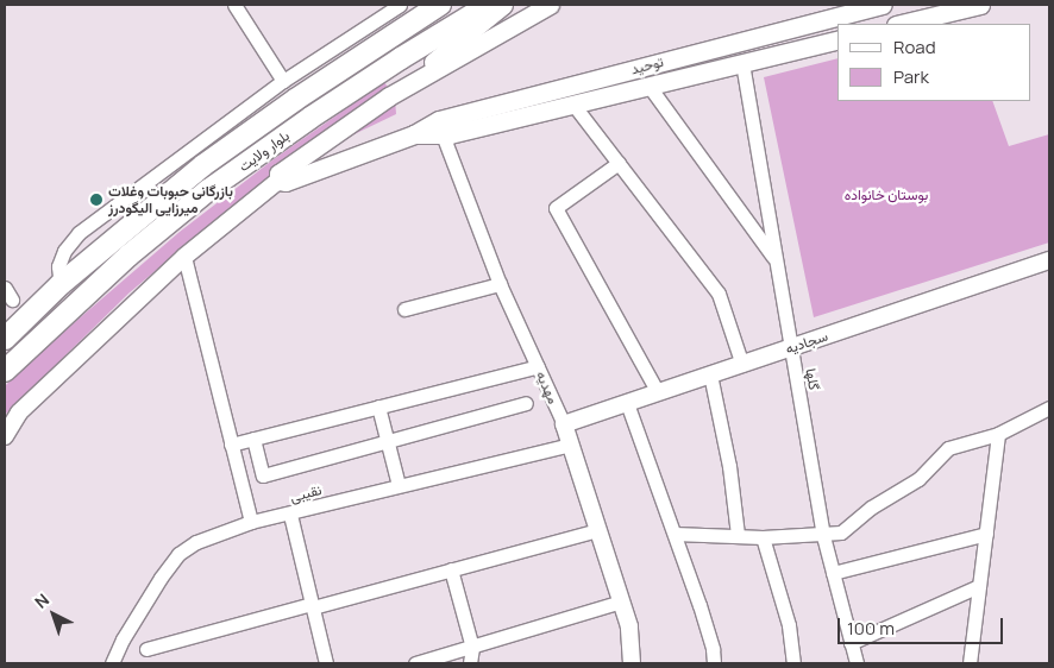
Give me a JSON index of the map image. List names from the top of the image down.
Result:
{
  "streets": {
    "main road": ["توحید", "بلوار ولایت"],
    "street": [
      "سجادیه",
      "گلها",
      "مهدیه",
      "نقیبی"
    ]
  },
  "crossings": [
    ["توحید", "گلها"],
    ["توحید", "مهدیه"],
    ["سجادیه", "گلها"],
    ["سجادیه", "مهدیه"],
    ["مهدیه", "نقیبی"]
  ],
  "parks": ["بوستان خانواده"],
  "places": ["بازرگانی حبوبات وغلات میرزایی الیگودرز"],
  "legend": ["Road", "Park"],
  "scale_bar": "100 m",
  "north": "top left"
}
